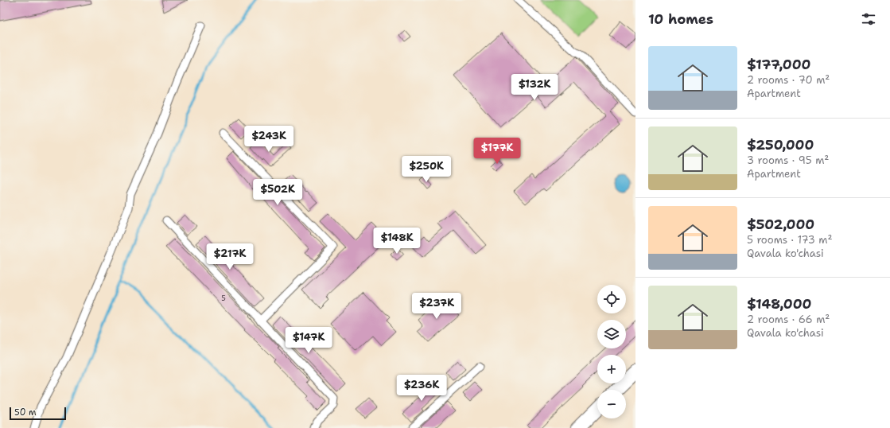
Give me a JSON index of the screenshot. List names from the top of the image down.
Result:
{
  "house_numbers": ["5"],
  "scale_bar": "50 m",
  "page": {
    "heading": "10 homes",
    "list": [
      {
        "name": "$177,000",
        "note": "2 rooms · 70 m² · Apartment"
      },
      {
        "name": "$250,000",
        "note": "3 rooms · 95 m² · Apartment"
      },
      {
        "name": "$502,000",
        "note": "5 rooms · 173 m² · Qavala ko'chasi"
      },
      {
        "name": "$148,000",
        "note": "2 rooms · 66 m² · Qavala ko'chasi"
      }
    ],
    "price": [
      "$132K",
      "$243K",
      "$177K",
      "$250K",
      "$502K",
      "$148K",
      "$217K",
      "$237K",
      "$147K",
      "$236K"
    ],
    "map_buttons": ["+", "−"],
    "scale": "50 m"
  }
}
